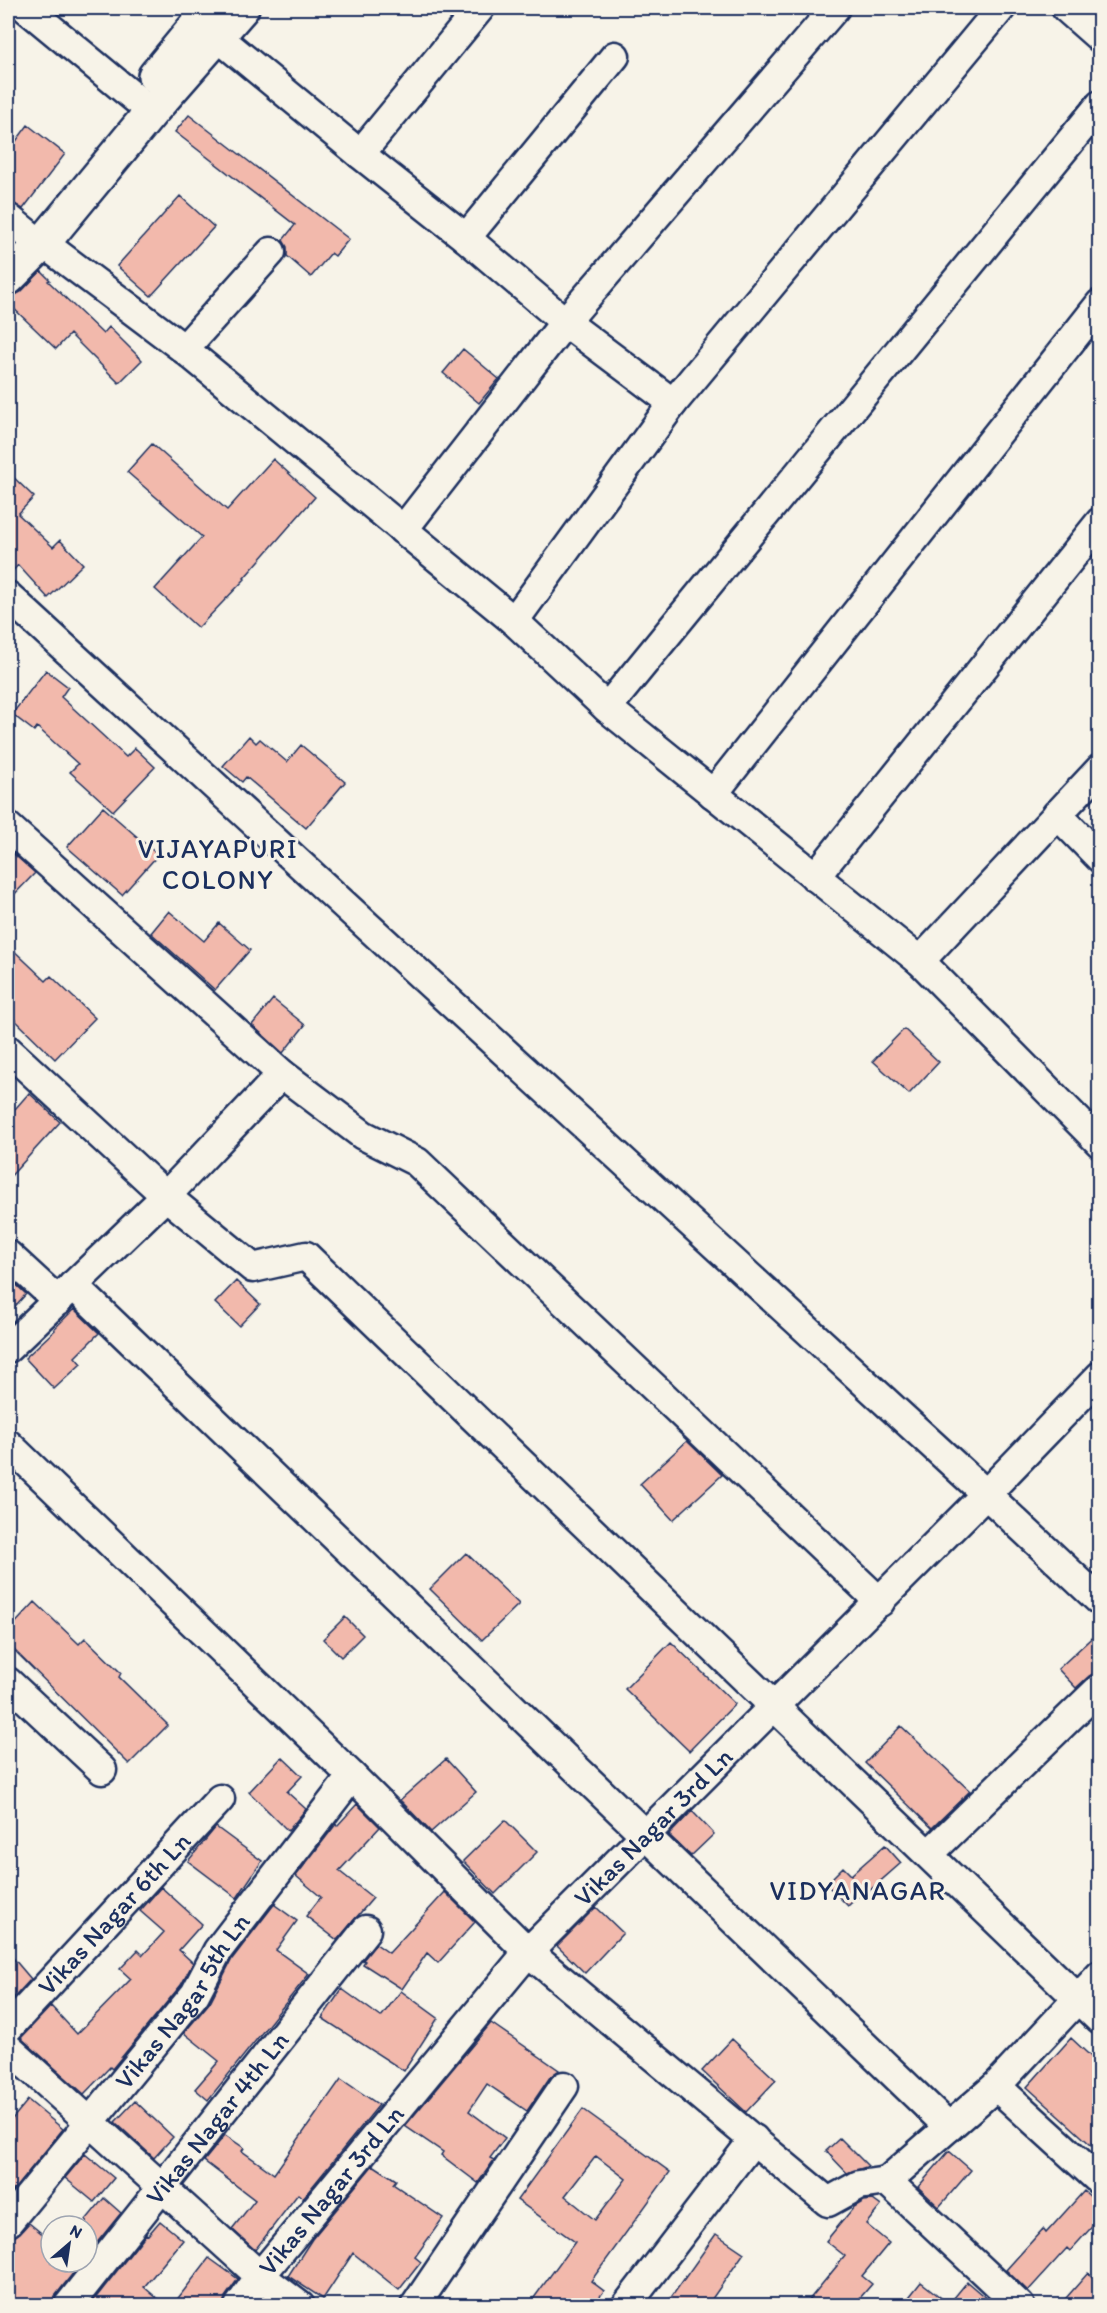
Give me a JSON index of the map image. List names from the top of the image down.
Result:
{
  "streets": {
    "street": [
      "Vikas Nagar 3rd Ln",
      "Vikas Nagar 6th Ln",
      "Vikas Nagar 5th Ln",
      "Vikas Nagar 4th Ln"
    ]
  },
  "districts": ["VIJAYAPURI COLONY", "VIDYANAGAR"],
  "north": "top right"
}
